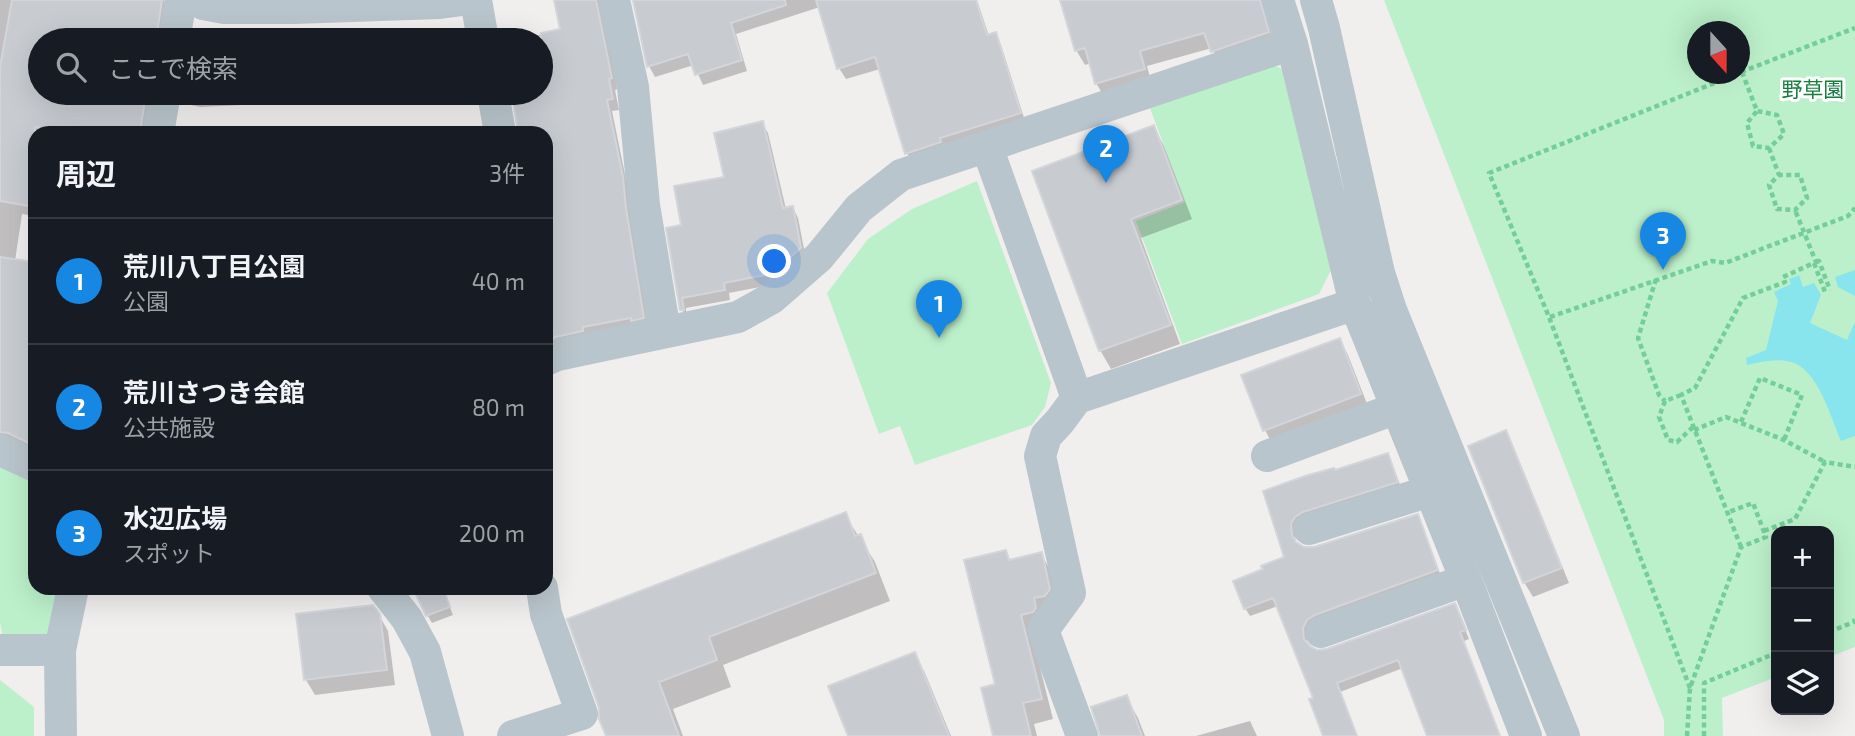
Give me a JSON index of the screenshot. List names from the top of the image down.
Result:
{
  "parks": ["野草園"],
  "north": "bottom",
  "page": {
    "search": "ここで検索",
    "pins": ["2", "3", "1"],
    "heading": ["周辺", "3件"],
    "list": [
      {
        "mark": "1",
        "name": "荒川八丁目公園",
        "note": "公園",
        "value": "40 m"
      },
      {
        "mark": "2",
        "name": "荒川さつき会館",
        "note": "公共施設",
        "value": "80 m"
      },
      {
        "mark": "3",
        "name": "水辺広場",
        "note": "スポット",
        "value": "200 m"
      }
    ],
    "map_buttons": ["+", "−"]
  }
}
